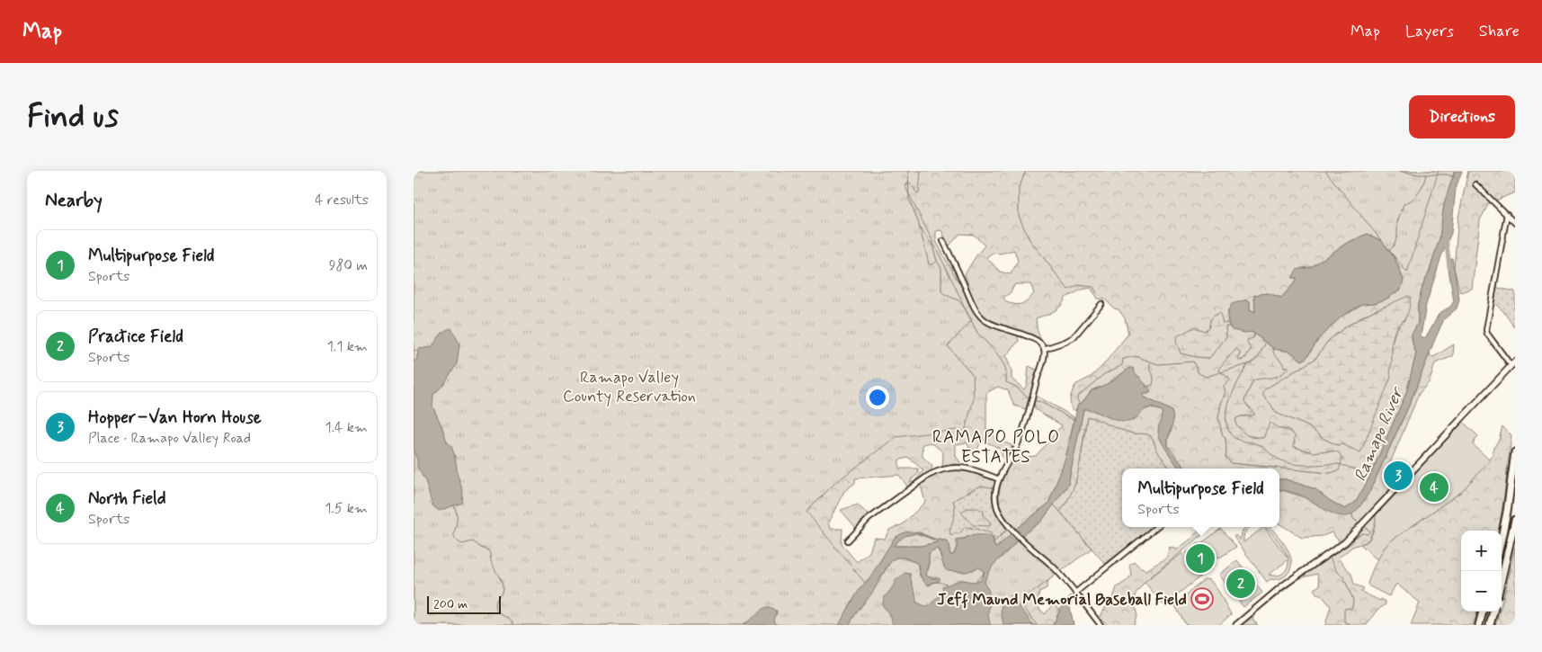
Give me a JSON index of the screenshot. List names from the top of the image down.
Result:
{
  "districts": ["RAMAPO POLO ESTATES"],
  "water": ["Ramapo River"],
  "parks": ["Ramapo Valley County Reservation"],
  "places": {
    "sports": ["Jeff Maund Memorial Baseball Field"]
  },
  "scale_bar": "200 m",
  "page": {
    "header": "Map",
    "nav": ["Map", "Layers", "Share"],
    "buttons": "Directions",
    "title": "Find us",
    "heading": ["Nearby", "4 results"],
    "list": [
      {
        "mark": "1",
        "name": "Multipurpose Field",
        "note": "Sports",
        "value": "980 m"
      },
      {
        "mark": "2",
        "name": "Practice Field",
        "note": "Sports",
        "value": "1.1 km"
      },
      {
        "mark": "3",
        "name": "Hopper–Van Horn House",
        "note": "Place · Ramapo Valley Road",
        "value": "1.4 km"
      },
      {
        "mark": "4",
        "name": "North Field",
        "note": "Sports",
        "value": "1.5 km"
      }
    ],
    "pins": [
      "3",
      "4",
      "1",
      "2"
    ],
    "popup": ["Multipurpose Field", "Sports"],
    "map_buttons": ["+", "−"],
    "scale": "200 m"
  }
}
